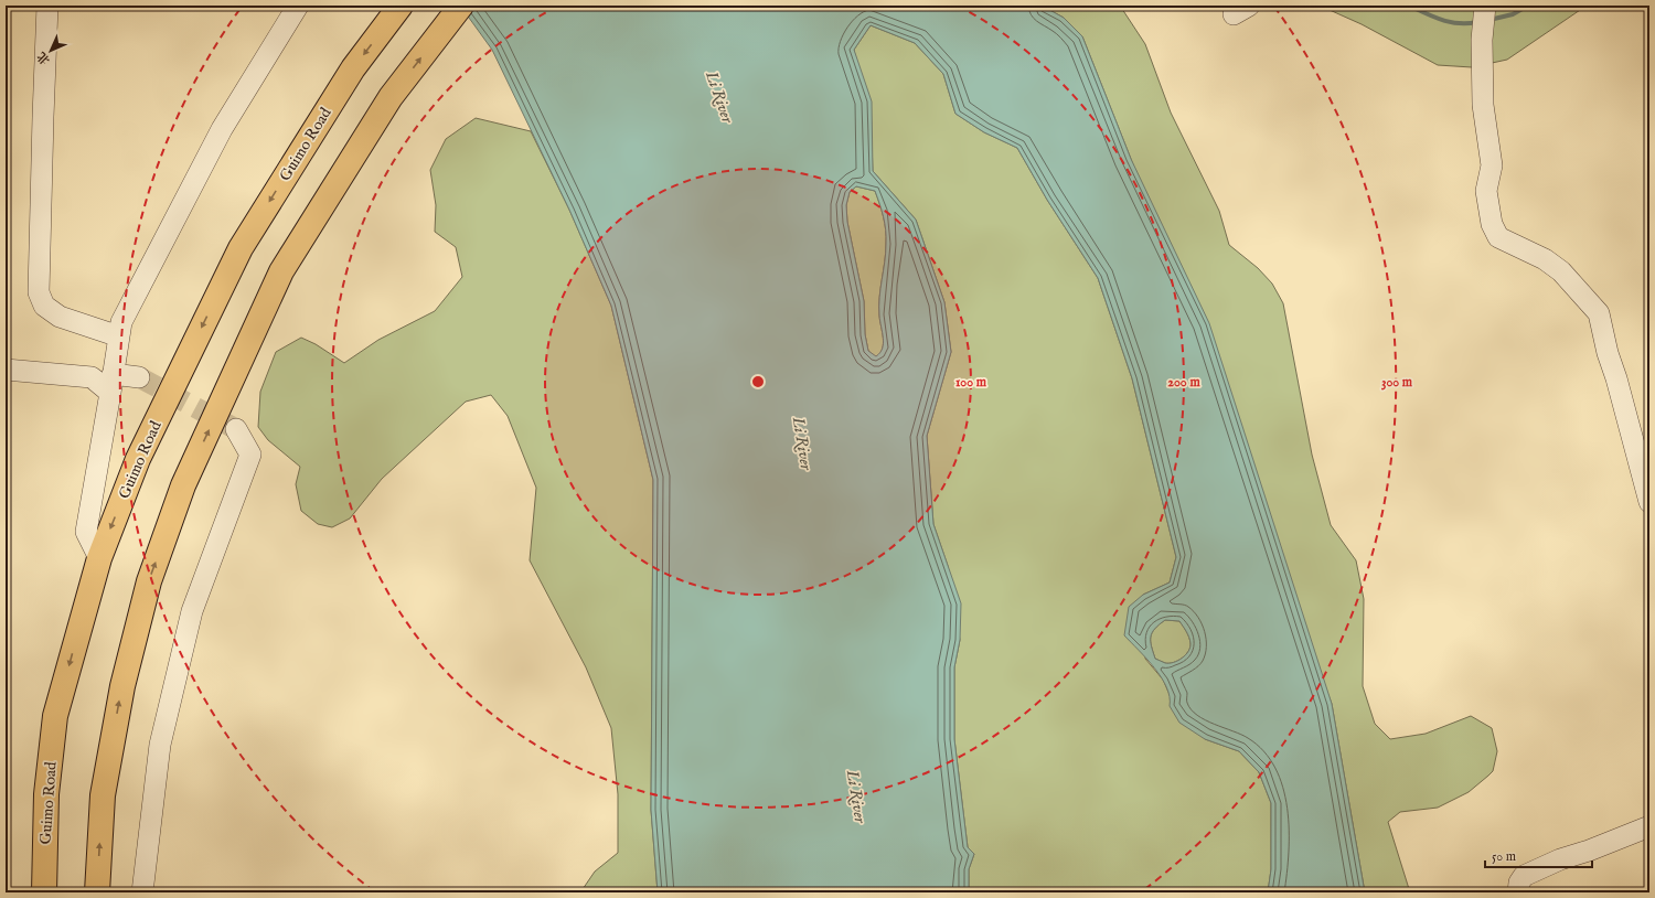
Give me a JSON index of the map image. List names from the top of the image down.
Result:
{
  "streets": {
    "main road": ["Guimo Road"]
  },
  "water": ["Li River"],
  "scale_bar": "50 m",
  "north": "bottom left",
  "rings": ["100 m", "200 m", "300 m"]
}
